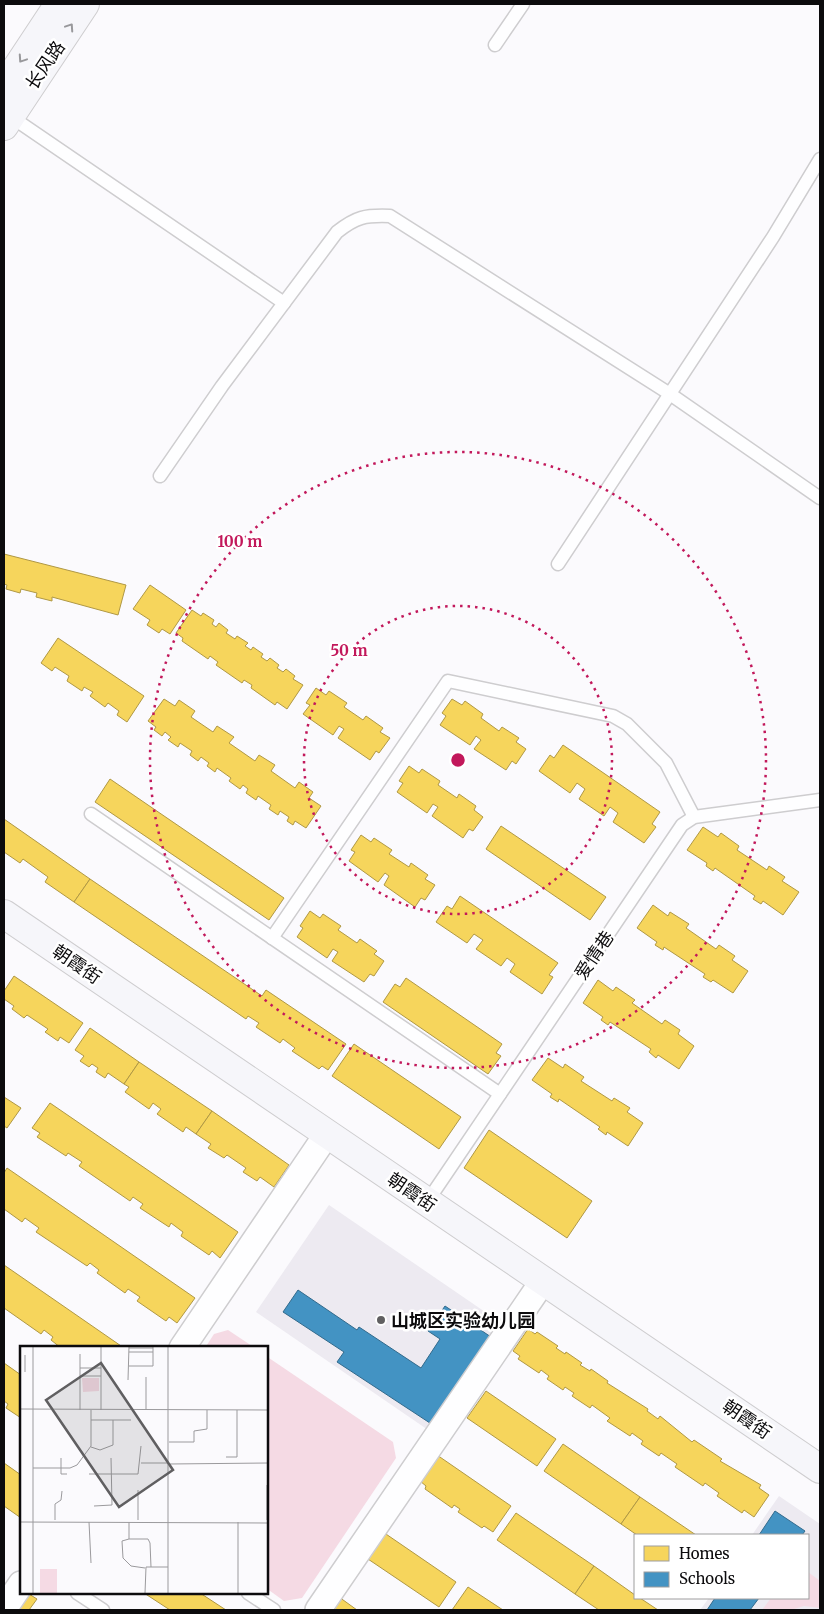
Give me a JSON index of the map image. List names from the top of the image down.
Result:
{
  "streets": {
    "street": ["长风路", "朝霞街"],
    "lane": ["爱情巷"]
  },
  "crossings": [
    ["爱情巷", "朝霞街"]
  ],
  "places": ["山城区实验幼儿园"],
  "legend": ["Homes", "Schools"],
  "rings": ["100 m", "50 m"]
}
